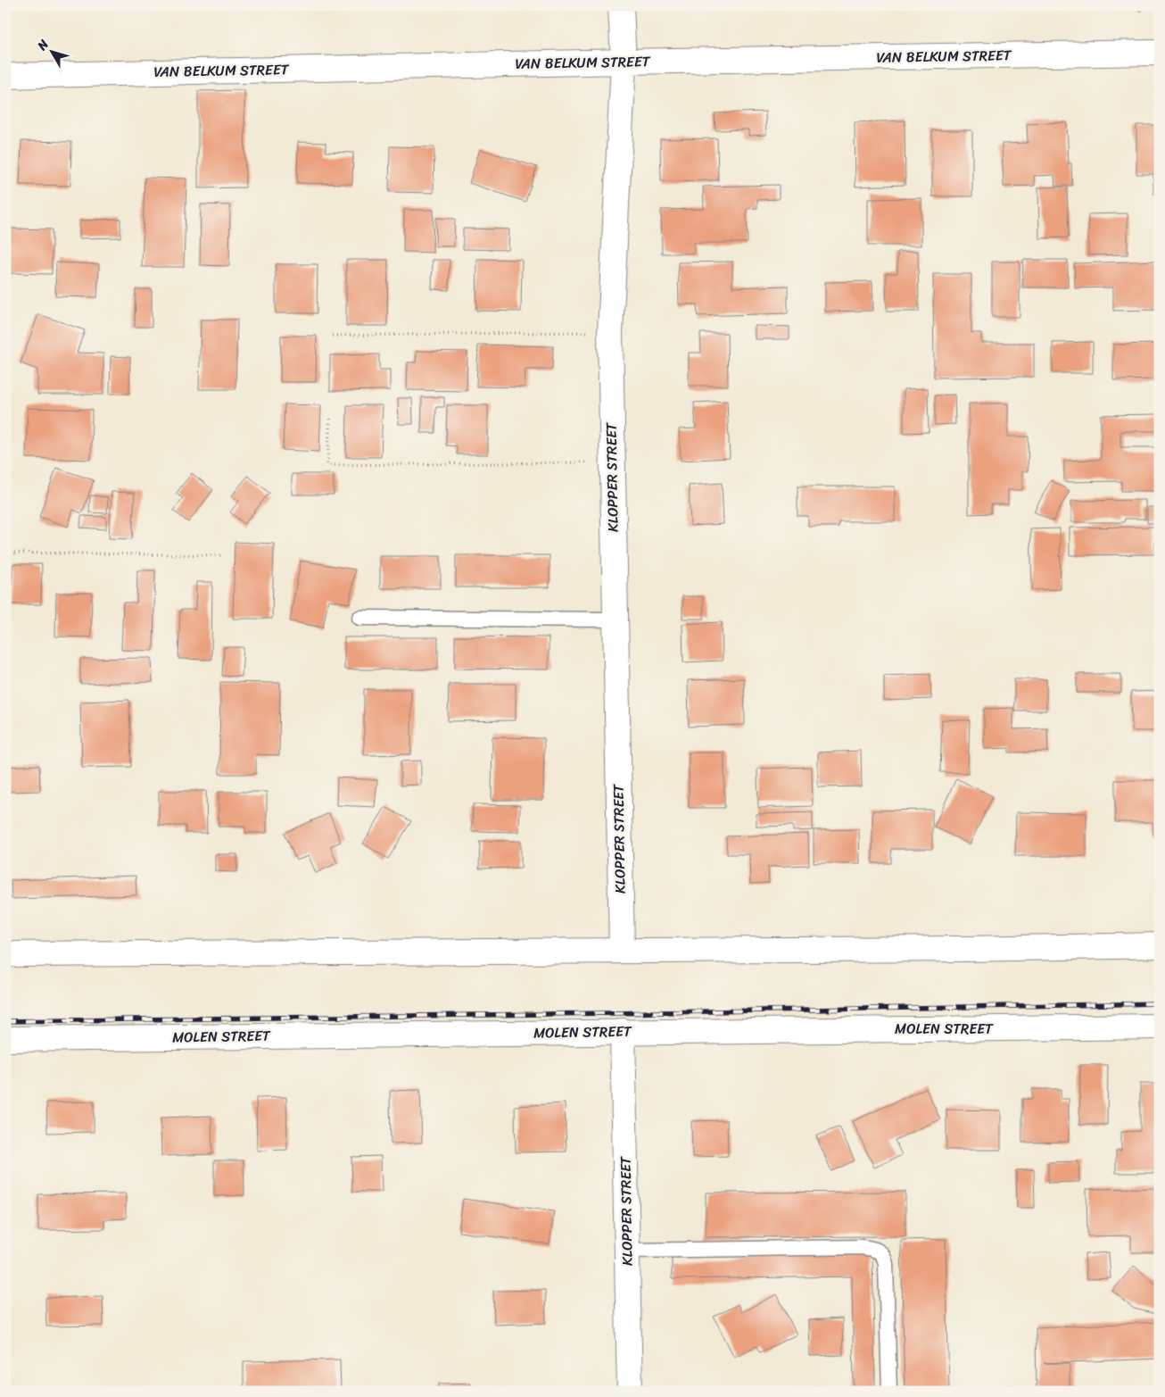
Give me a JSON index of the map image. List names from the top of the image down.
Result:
{
  "streets": {
    "street": ["VAN BELKUM STREET", "KLOPPER STREET", "MOLEN STREET"]
  },
  "crossings": [
    ["VAN BELKUM STREET", "KLOPPER STREET"],
    ["KLOPPER STREET", "MOLEN STREET"]
  ],
  "north": "top left"
}
